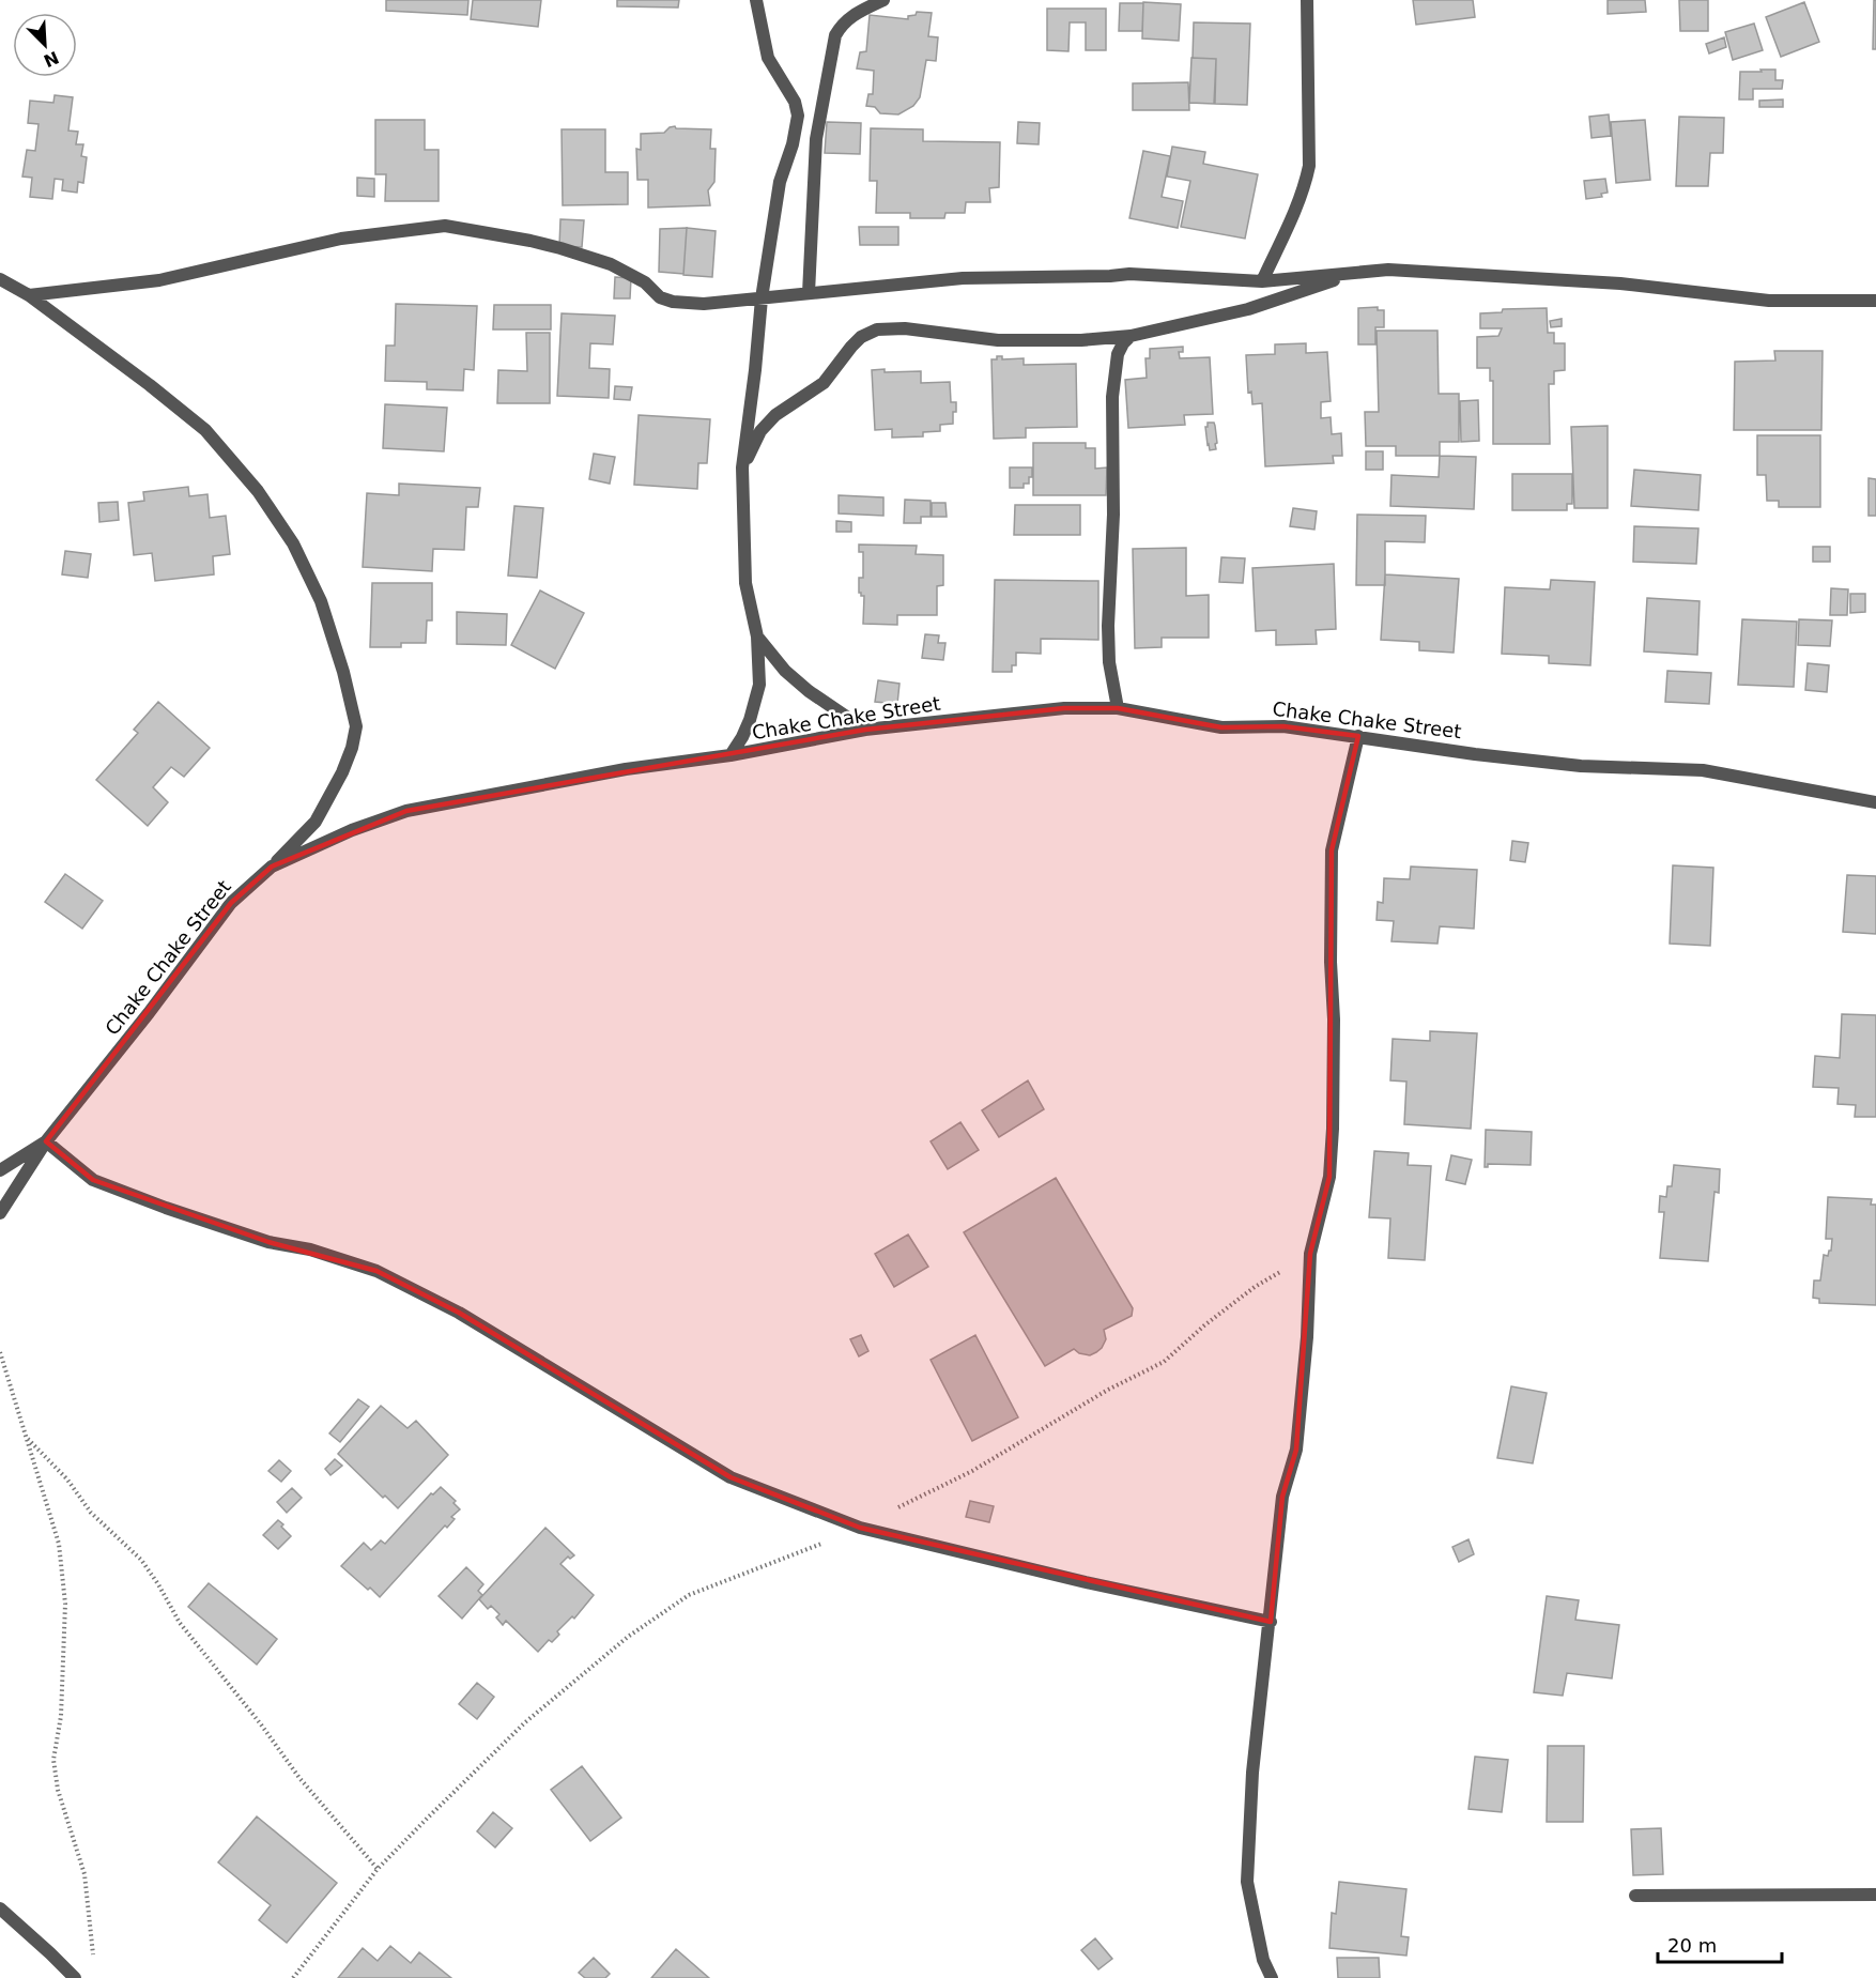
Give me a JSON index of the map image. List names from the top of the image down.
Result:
{
  "streets": {
    "street": ["Chake Chake Street"]
  },
  "scale_bar": "20 m",
  "north": "bottom right"
}
